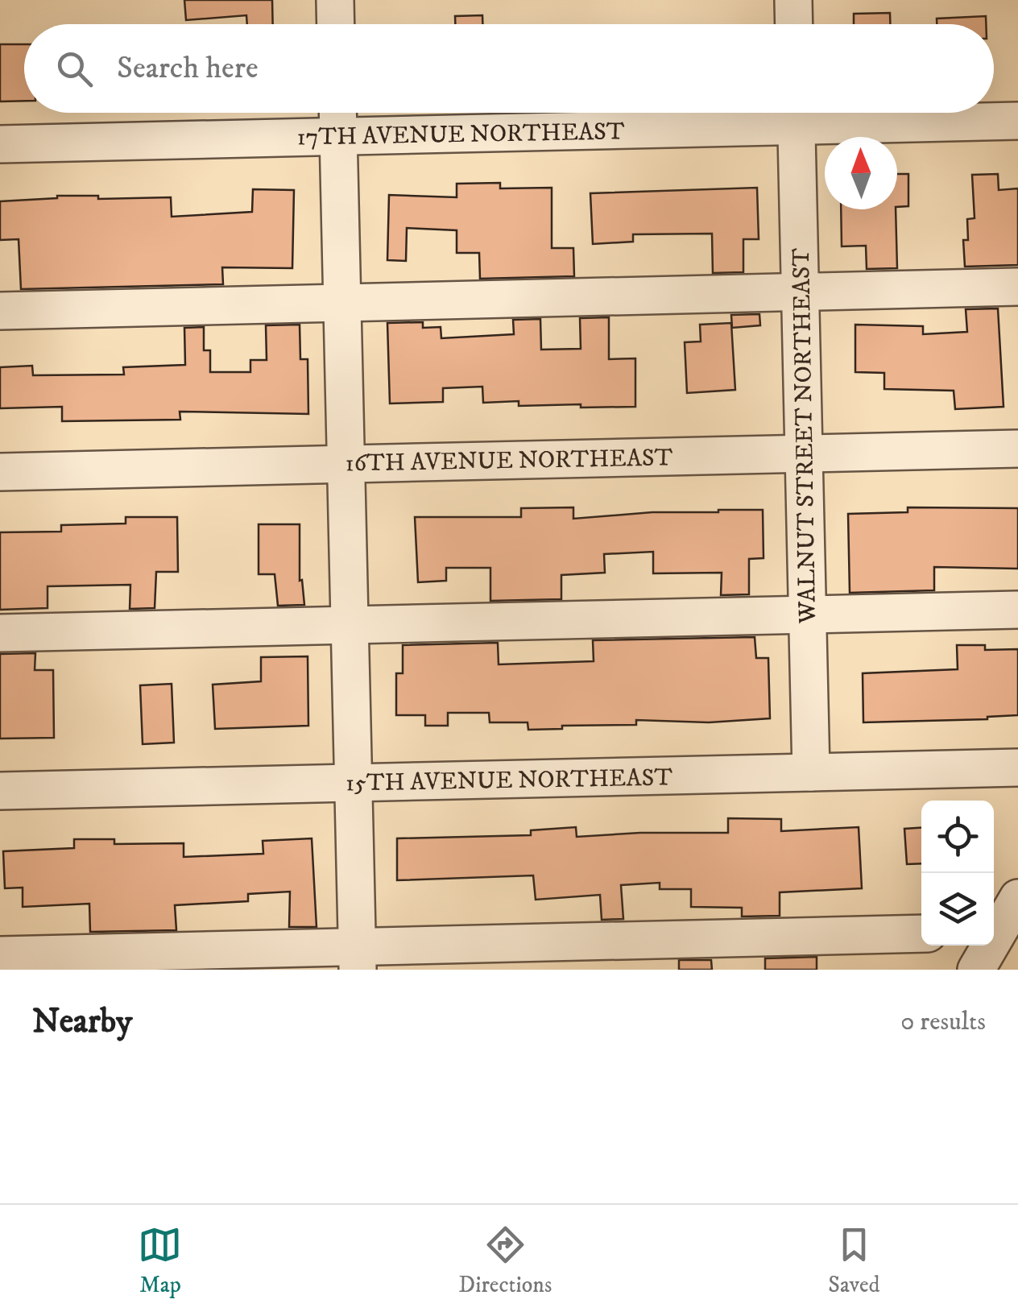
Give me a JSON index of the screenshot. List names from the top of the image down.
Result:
{
  "streets": {
    "street": [
      "17TH AVENUE NORTHEAST",
      "WALNUT STREET NORTHEAST",
      "16TH AVENUE NORTHEAST",
      "15TH AVENUE NORTHEAST"
    ]
  },
  "crossings": [
    ["17TH AVENUE NORTHEAST", "WALNUT STREET NORTHEAST"],
    ["WALNUT STREET NORTHEAST", "16TH AVENUE NORTHEAST"],
    ["WALNUT STREET NORTHEAST", "15TH AVENUE NORTHEAST"]
  ],
  "north": "top",
  "page": {
    "search": "Search here",
    "heading": ["Nearby", "0 results"],
    "nav": ["Map", "Directions", "Saved"]
  }
}
